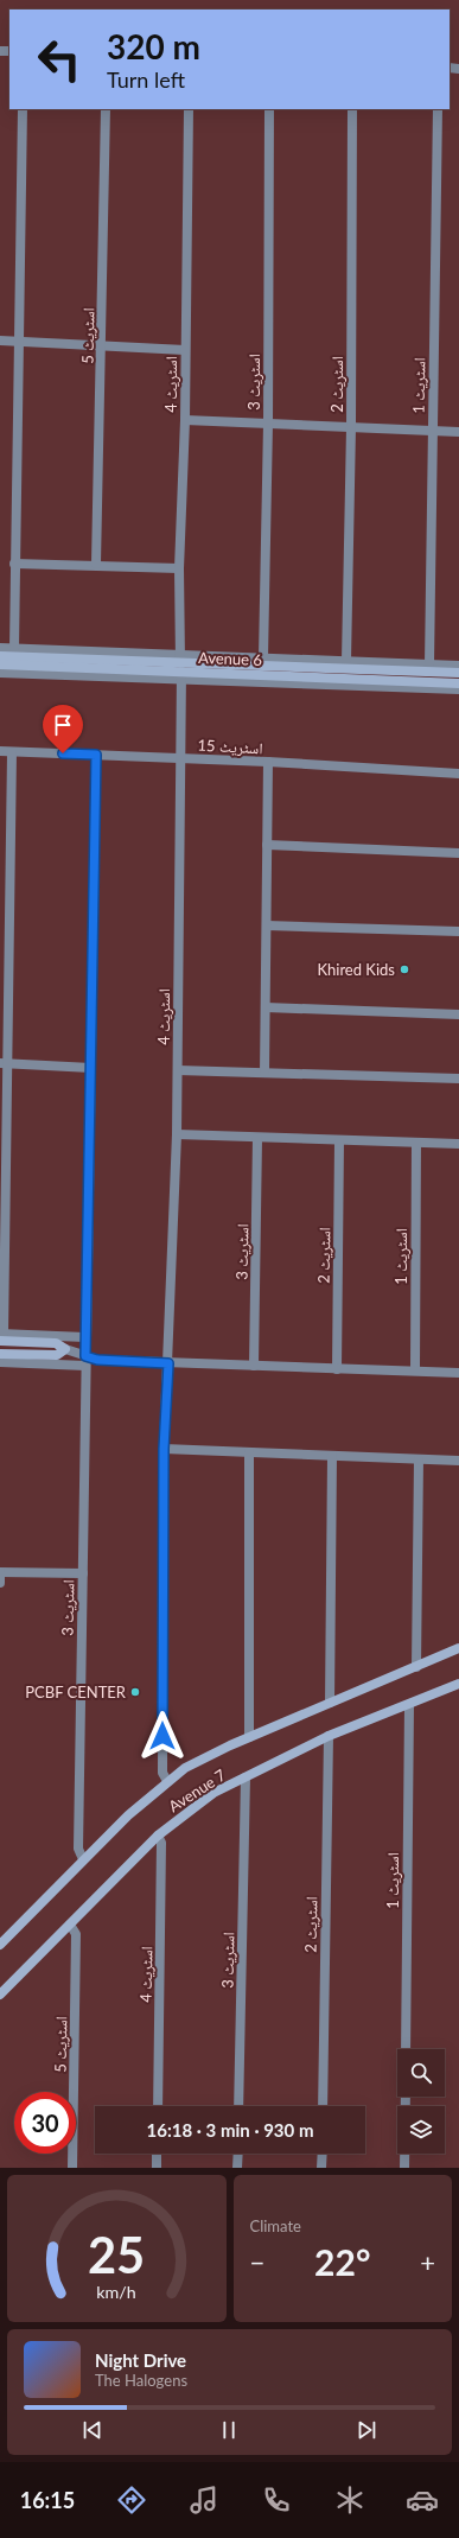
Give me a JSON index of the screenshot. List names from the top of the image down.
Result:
{
  "streets": {
    "main road": ["Avenue 6", "Avenue 7"],
    "street": [
      "اسٹریٹ 5",
      "اسٹریٹ 3",
      "اسٹریٹ 4",
      "اسٹریٹ 2",
      "اسٹریٹ 1",
      "اسٹریٹ 15"
    ]
  },
  "crossings": [
    ["اسٹریٹ 5", "Avenue 7"],
    ["اسٹریٹ 3", "Avenue 7"],
    ["اسٹریٹ 4", "Avenue 6"],
    ["اسٹریٹ 4", "اسٹریٹ 15"],
    ["اسٹریٹ 4", "Avenue 7"],
    ["اسٹریٹ 2", "Avenue 7"],
    ["اسٹریٹ 1", "Avenue 7"]
  ],
  "places": ["Khired Kids", "PCBF CENTER"],
  "page": {
    "turn": ["320 m", "Turn left"],
    "limit": "30",
    "trip": "16:18 · 3 min · 930 m",
    "tile": "Climate",
    "heat": ["−", "22°", "+"],
    "song": ["Night Drive", "The Halogens"],
    "tabs": "16:15",
    "gauge": ["25", "km/h"]
  }
}
